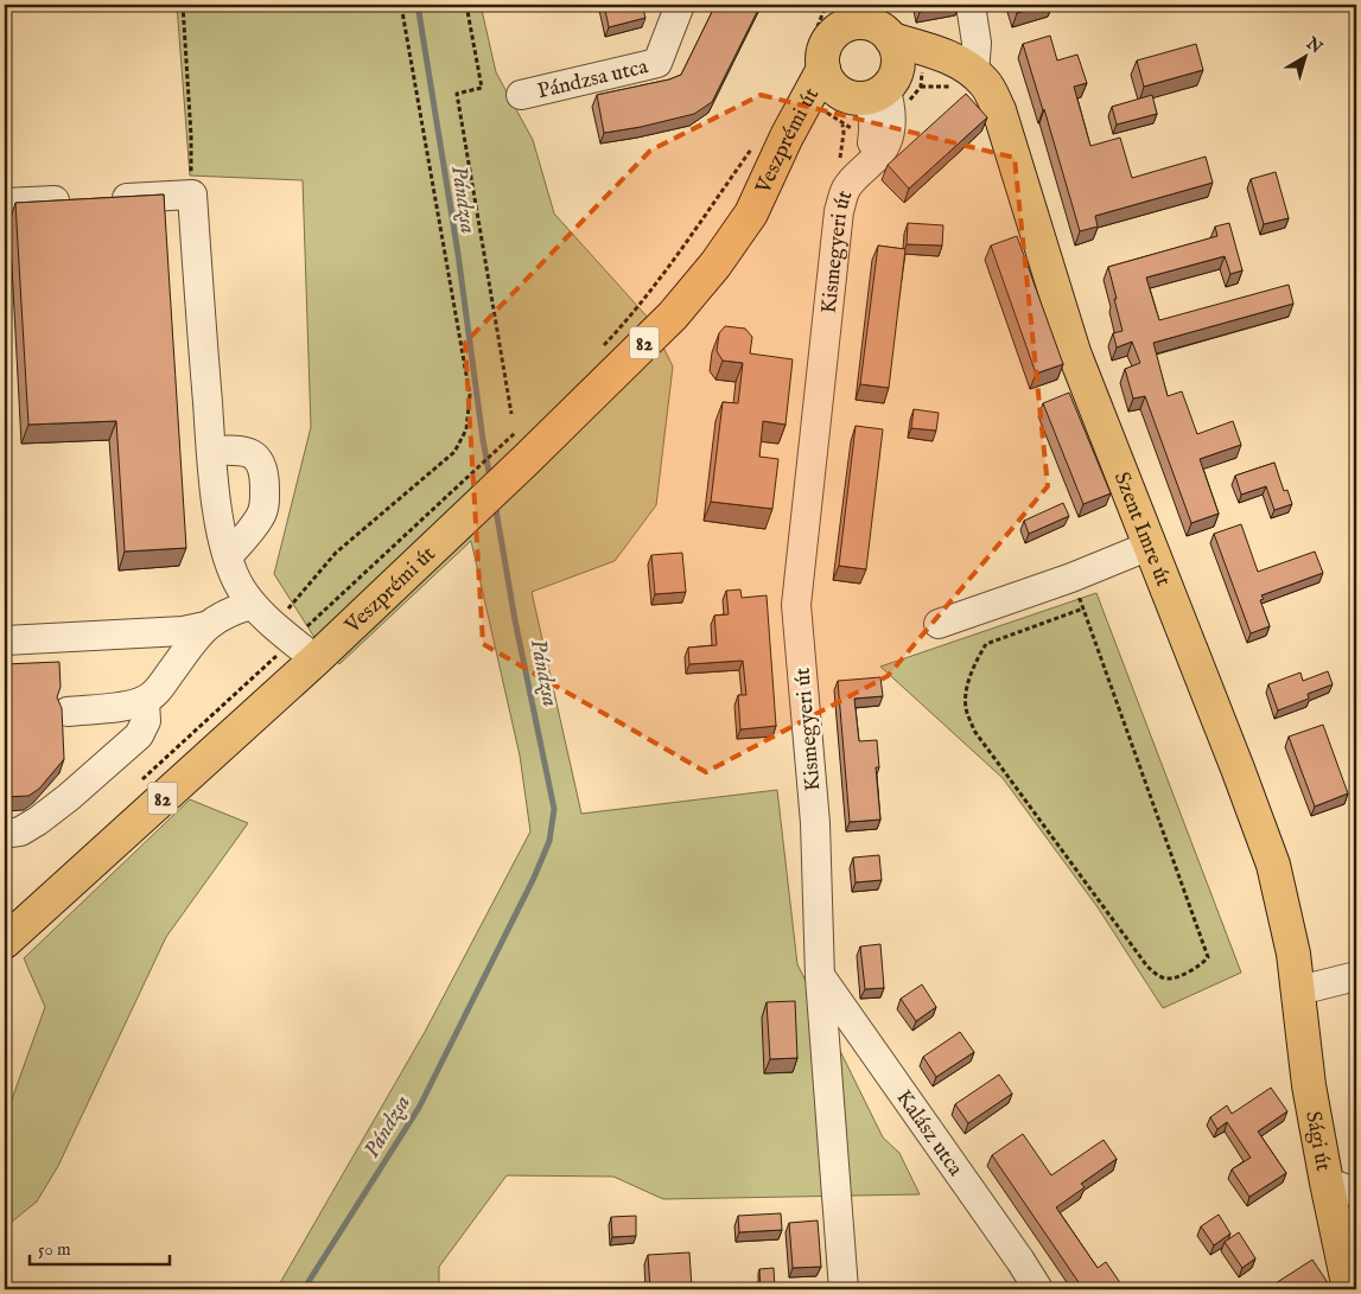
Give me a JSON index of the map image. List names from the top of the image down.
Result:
{
  "streets": {
    "main road": [
      "Veszprémi út",
      "82",
      "Szent Imre út",
      "Sági út"
    ],
    "street": ["Pándzsa utca", "Kismegyeri út", "Kalász utca"]
  },
  "crossings": [
    ["Veszprémi út", "Kismegyeri út"],
    ["Veszprémi út", "82"],
    ["Veszprémi út", "Szent Imre út"],
    ["Kismegyeri út", "82"],
    ["Kismegyeri út", "Szent Imre út"],
    ["Kismegyeri út", "Kalász utca"],
    ["82", "Szent Imre út"],
    ["Szent Imre út", "Sági út"]
  ],
  "water": ["Pándzsa"],
  "scale_bar": "50 m",
  "north": "top right"
}
